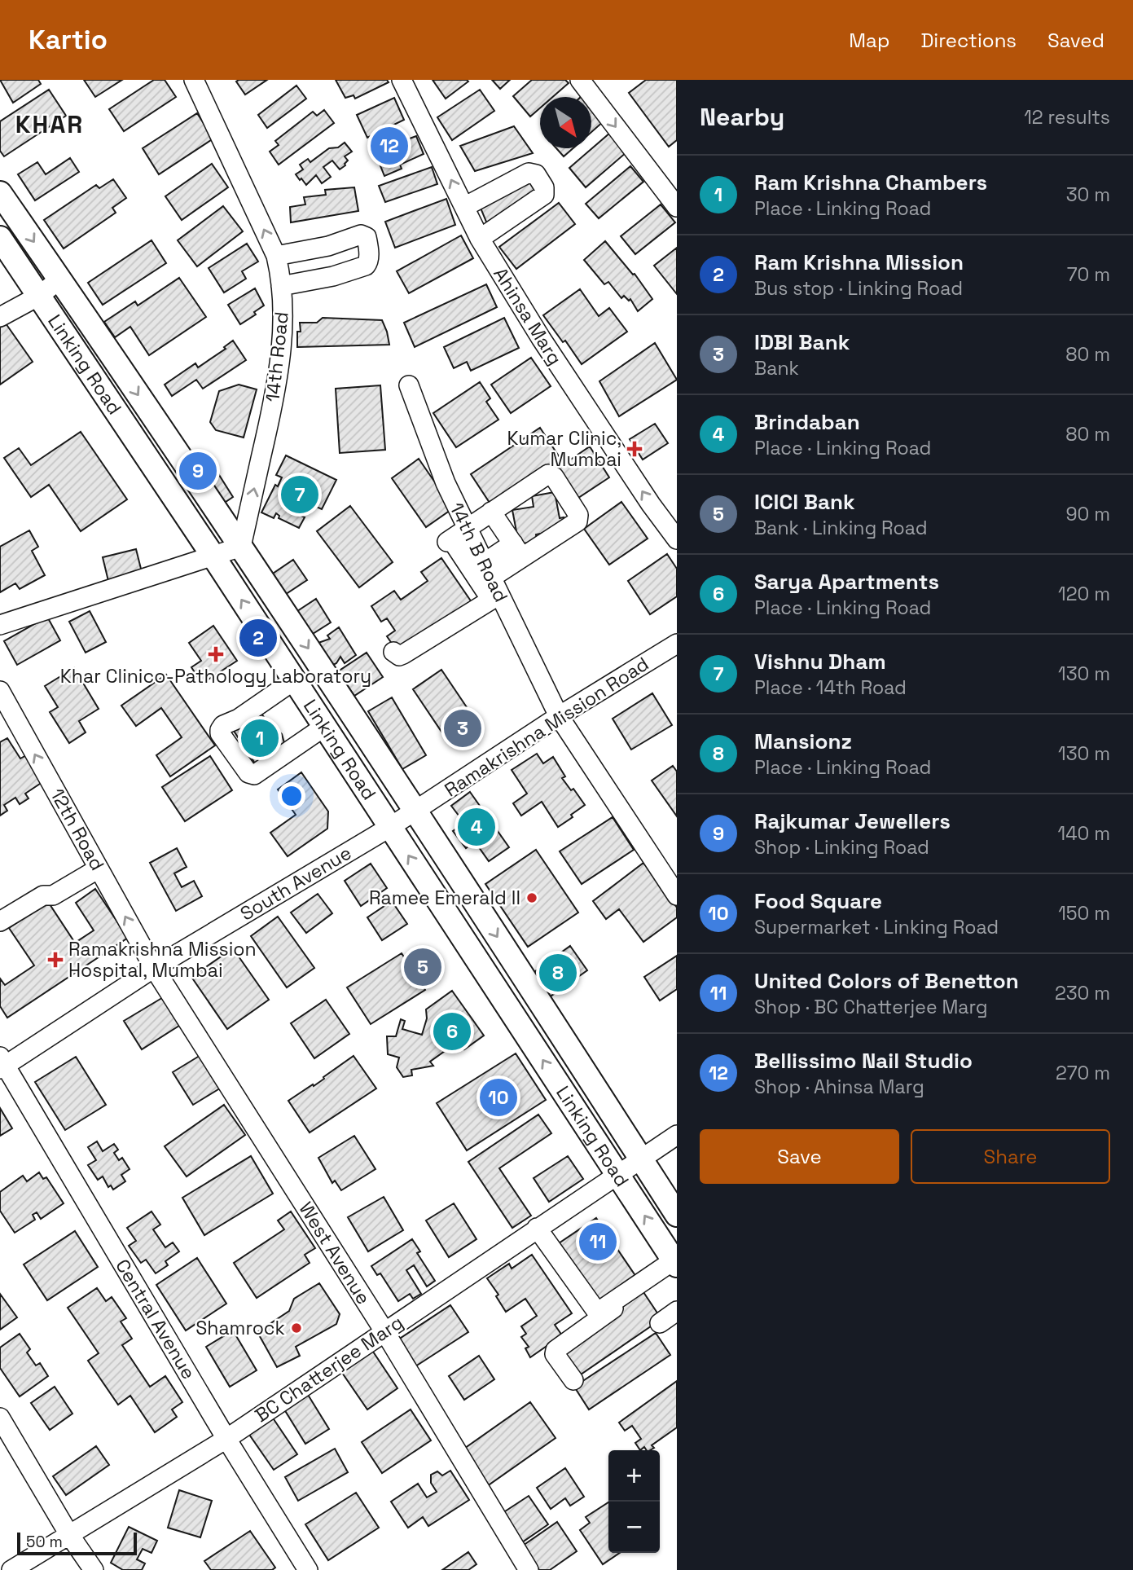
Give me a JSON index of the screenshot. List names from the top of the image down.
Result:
{
  "streets": {
    "main road": ["Linking Road"],
    "street": [
      "Ahinsa Marg",
      "14th Road",
      "14th B Road",
      "Ramakrishna Mission Road",
      "12th Road",
      "South Avenue",
      "West Avenue",
      "Central Avenue",
      "BC Chatterjee Marg"
    ]
  },
  "crossings": [
    ["14th Road", "Linking Road"],
    ["Linking Road", "Ramakrishna Mission Road"],
    ["Linking Road", "South Avenue"],
    ["Linking Road", "BC Chatterjee Marg"],
    ["14th B Road", "Ramakrishna Mission Road"],
    ["Ramakrishna Mission Road", "South Avenue"],
    ["12th Road", "South Avenue"],
    ["12th Road", "West Avenue"],
    ["South Avenue", "West Avenue"],
    ["South Avenue", "Central Avenue"],
    ["West Avenue", "BC Chatterjee Marg"],
    ["Central Avenue", "BC Chatterjee Marg"]
  ],
  "one_way": ["Ahinsa Marg", "14th Road", "12th Road"],
  "districts": ["KHAR"],
  "places": {
    "health": ["Kumar Clinic, Mumbai", "Khar Clinico-Pathology Laboratory", "Ramakrishna Mission Hospital, Mumbai"],
    "other": ["Ramee Emerald II", "Shamrock"]
  },
  "scale_bar": "50 m",
  "north": "bottom right",
  "page": {
    "header": "Kartio",
    "nav": ["Map", "Directions", "Saved"],
    "heading": ["Nearby", "12 results"],
    "pins": [
      "12",
      "9",
      "7",
      "2",
      "3",
      "1",
      "4",
      "5",
      "8",
      "6",
      "10",
      "11"
    ],
    "list": [
      {
        "mark": "1",
        "name": "Ram Krishna Chambers",
        "note": "Place · Linking Road",
        "value": "30 m"
      },
      {
        "mark": "2",
        "name": "Ram Krishna Mission",
        "note": "Bus stop · Linking Road",
        "value": "70 m"
      },
      {
        "mark": "3",
        "name": "IDBI Bank",
        "note": "Bank",
        "value": "80 m"
      },
      {
        "mark": "4",
        "name": "Brindaban",
        "note": "Place · Linking Road",
        "value": "80 m"
      },
      {
        "mark": "5",
        "name": "ICICI Bank",
        "note": "Bank · Linking Road",
        "value": "90 m"
      },
      {
        "mark": "6",
        "name": "Sarya Apartments",
        "note": "Place · Linking Road",
        "value": "120 m"
      },
      {
        "mark": "7",
        "name": "Vishnu Dham",
        "note": "Place · 14th Road",
        "value": "130 m"
      },
      {
        "mark": "8",
        "name": "Mansionz",
        "note": "Place · Linking Road",
        "value": "130 m"
      },
      {
        "mark": "9",
        "name": "Rajkumar Jewellers",
        "note": "Shop · Linking Road",
        "value": "140 m"
      },
      {
        "mark": "10",
        "name": "Food Square",
        "note": "Supermarket · Linking Road",
        "value": "150 m"
      },
      {
        "mark": "11",
        "name": "United Colors of Benetton",
        "note": "Shop · BC Chatterjee Marg",
        "value": "230 m"
      },
      {
        "mark": "12",
        "name": "Bellissimo Nail Studio",
        "note": "Shop · Ahinsa Marg",
        "value": "270 m"
      }
    ],
    "buttons": ["Save", "Share"],
    "map_buttons": ["+", "−"],
    "scale": "50 m"
  }
}
